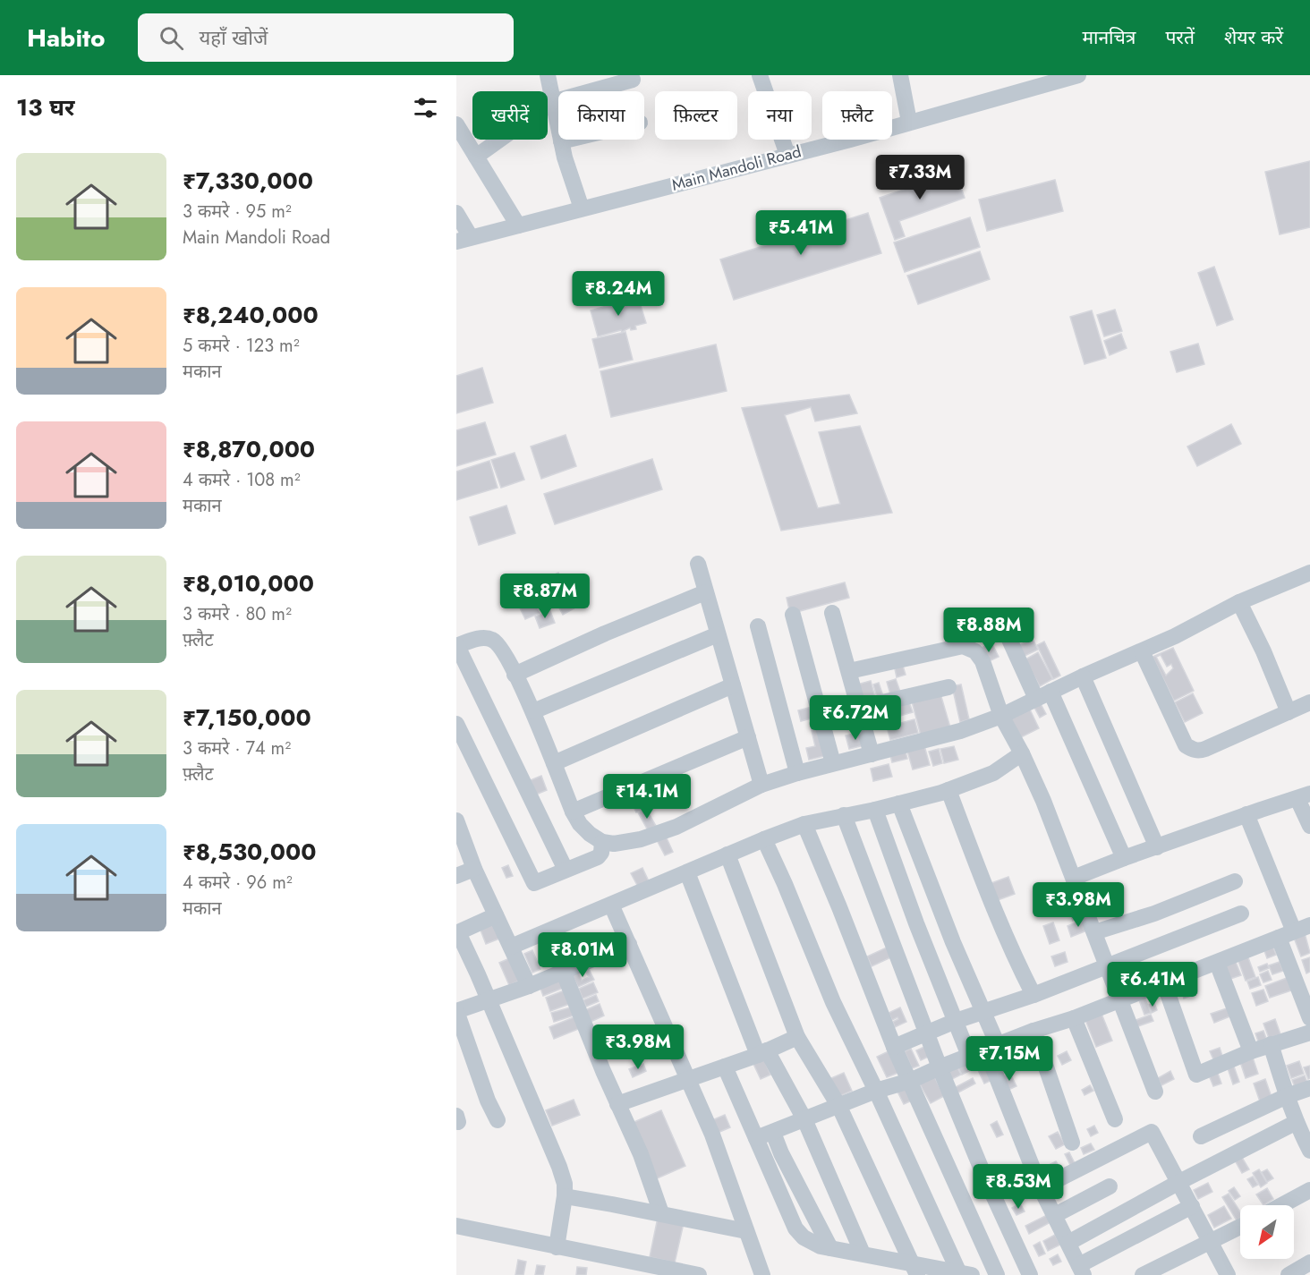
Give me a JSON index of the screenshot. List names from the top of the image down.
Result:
{
  "streets": {
    "street": ["Main Mandoli Road"]
  },
  "north": "bottom left",
  "page": {
    "header": "Habito",
    "search": "यहाँ खोजें",
    "nav": ["मानचित्र", "परतें", "शेयर करें"],
    "heading": "13 घर",
    "chip": [
      "खरीदें",
      "किराया",
      "फ़िल्टर",
      "नया",
      "फ़्लैट"
    ],
    "list": [
      {
        "name": "₹7,330,000",
        "note": "3 कमरे · 95 m² · Main Mandoli Road"
      },
      {
        "name": "₹8,240,000",
        "note": "5 कमरे · 123 m² · मकान"
      },
      {
        "name": "₹8,870,000",
        "note": "4 कमरे · 108 m² · मकान"
      },
      {
        "name": "₹8,010,000",
        "note": "3 कमरे · 80 m² · फ़्लैट"
      },
      {
        "name": "₹7,150,000",
        "note": "3 कमरे · 74 m² · फ़्लैट"
      },
      {
        "name": "₹8,530,000",
        "note": "4 कमरे · 96 m² · मकान"
      }
    ],
    "price": [
      "₹7.33M",
      "₹5.41M",
      "₹8.24M",
      "₹8.87M",
      "₹8.88M",
      "₹6.72M",
      "₹14.1M",
      "₹3.98M",
      "₹8.01M",
      "₹6.41M",
      "₹3.98M",
      "₹7.15M",
      "₹8.53M"
    ]
  }
}
